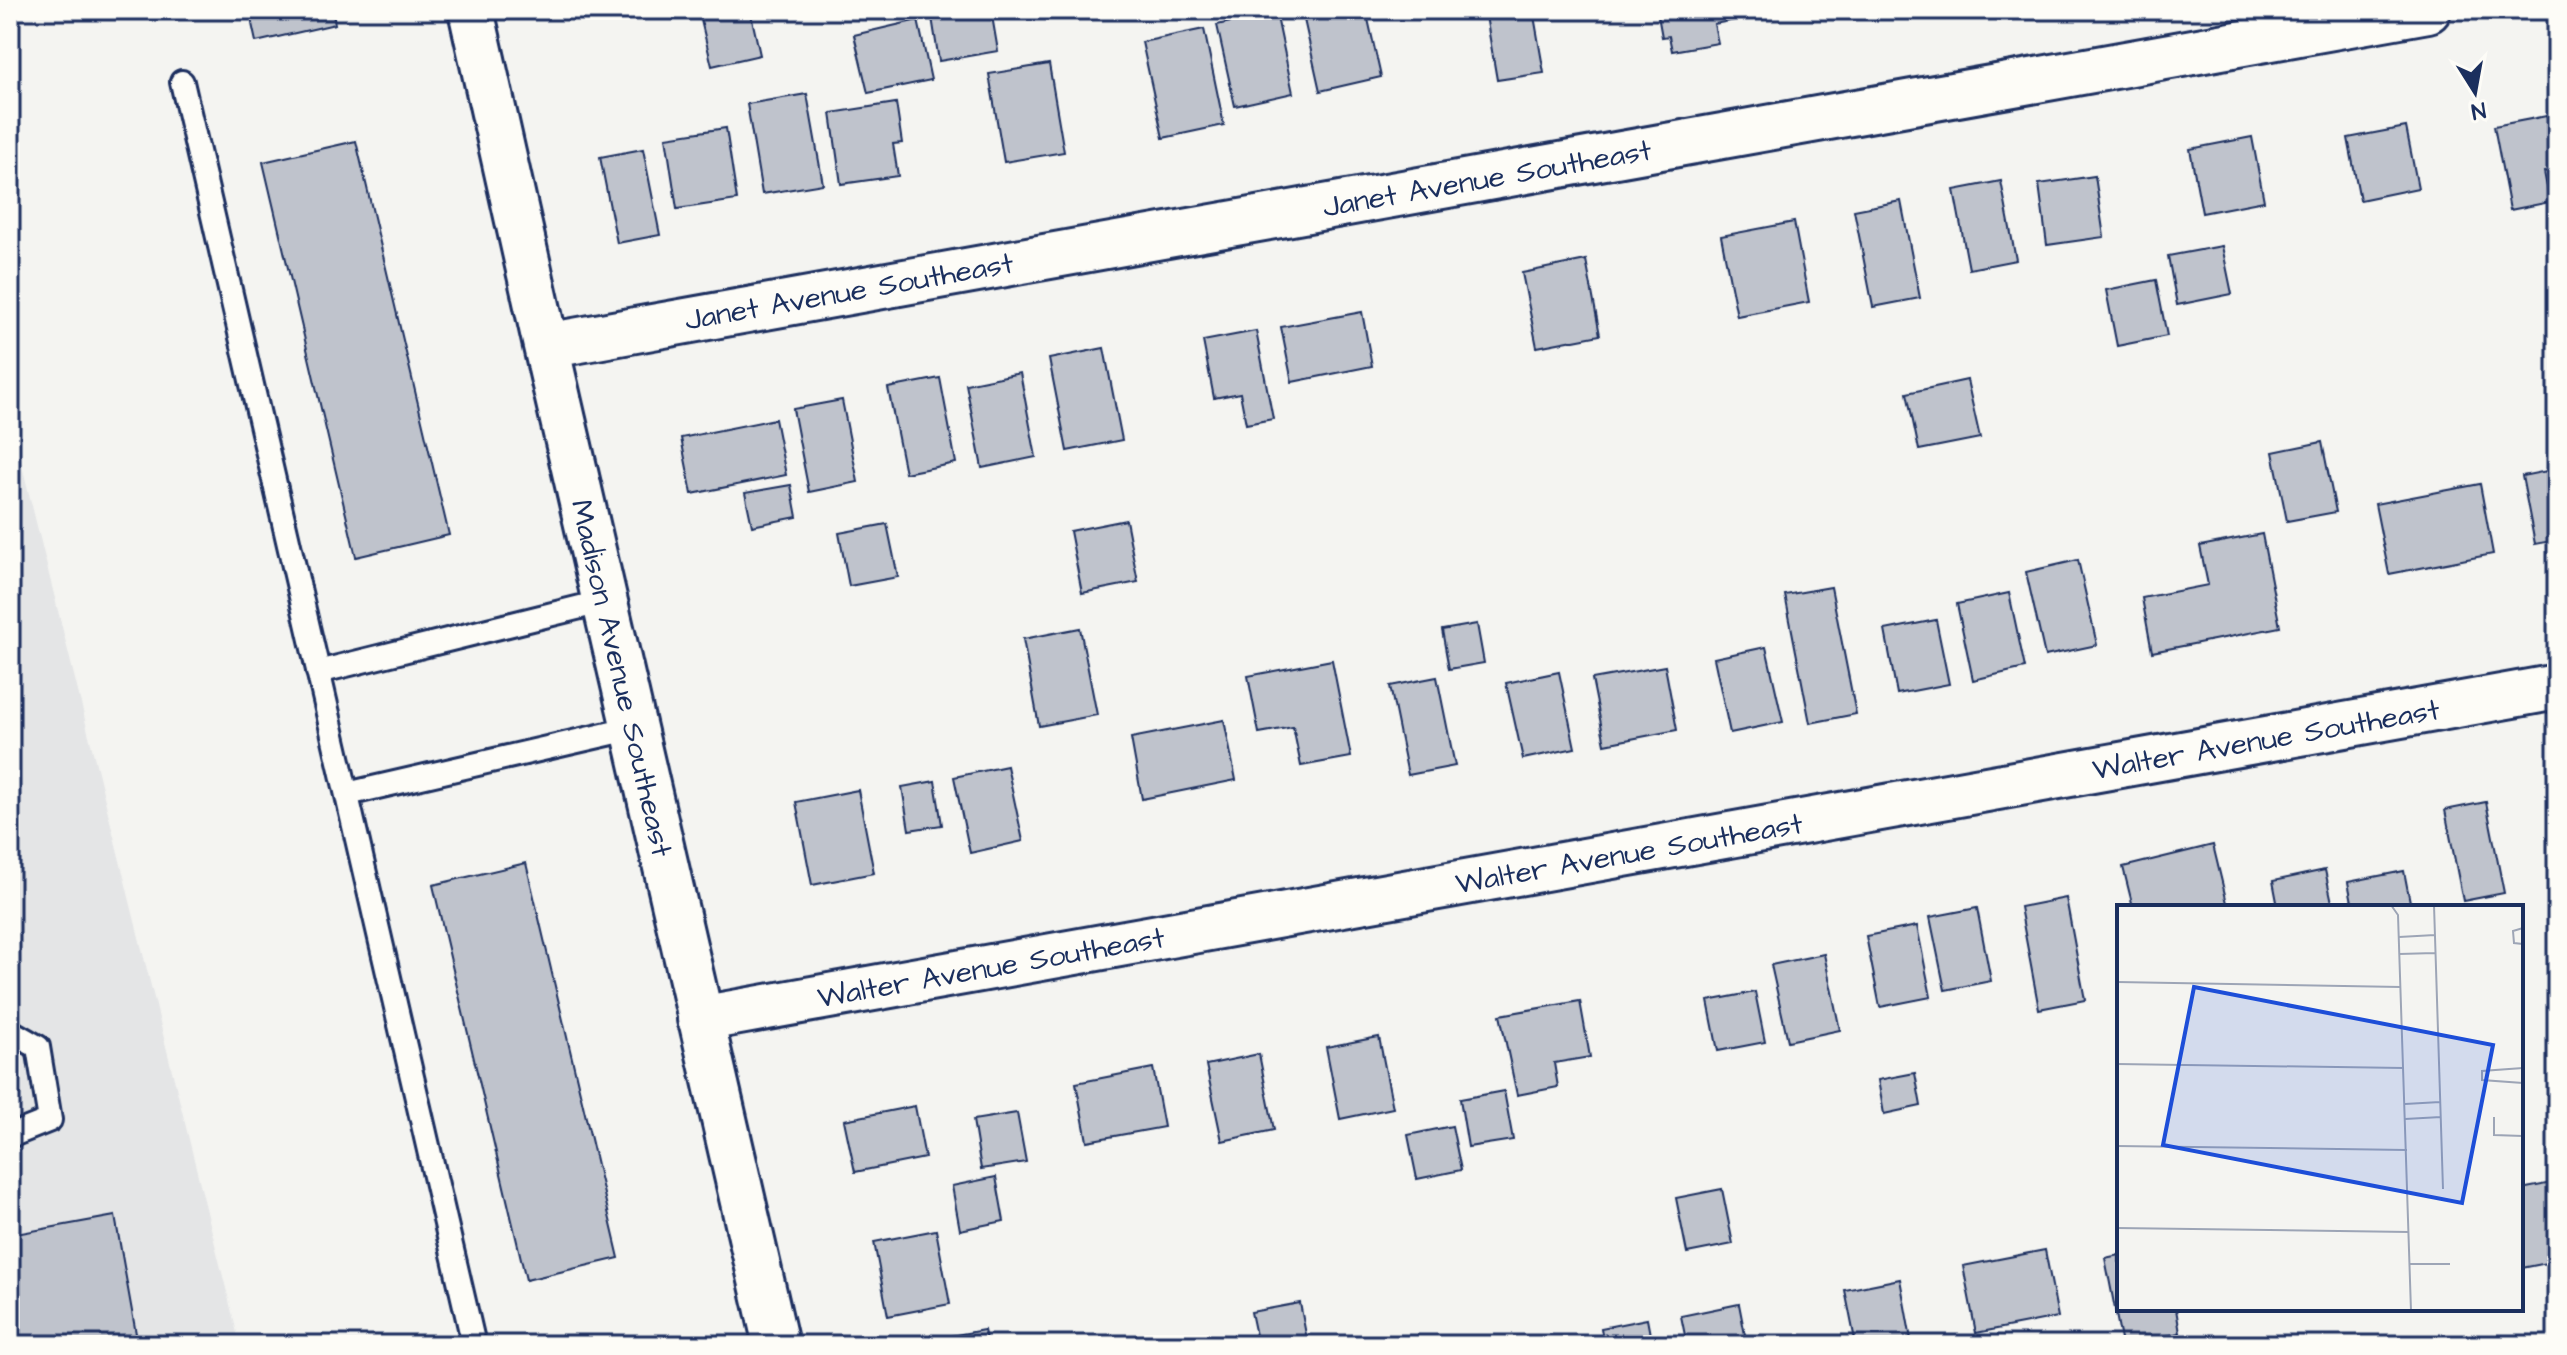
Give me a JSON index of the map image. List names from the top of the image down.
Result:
{
  "streets": {
    "street": ["Janet Avenue Southeast", "Madison Avenue Southeast", "Walter Avenue Southeast"]
  },
  "crossings": [
    ["Janet Avenue Southeast", "Madison Avenue Southeast"],
    ["Madison Avenue Southeast", "Walter Avenue Southeast"]
  ],
  "north": "bottom"
}
